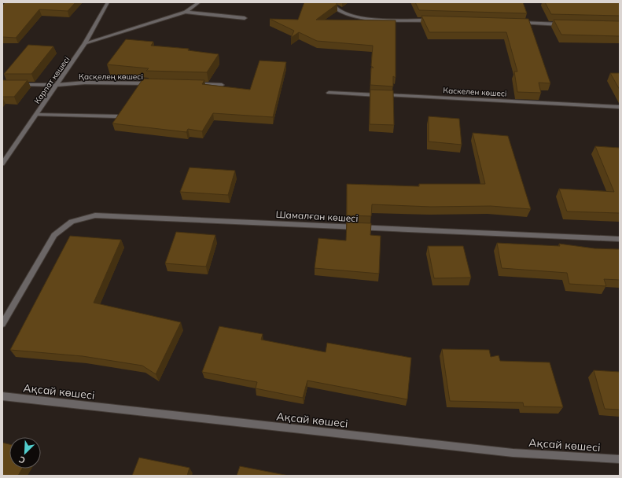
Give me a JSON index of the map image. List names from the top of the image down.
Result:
{
  "streets": {
    "street": [
      "Қасқелең көшесі",
      "Карпат көшесі",
      "Каскелен көшесі",
      "Шамалған көшесі",
      "Ақсай көшесі"
    ]
  },
  "crossings": [
    ["Қасқелең көшесі", "Карпат көшесі"]
  ],
  "north": "bottom left"
}
